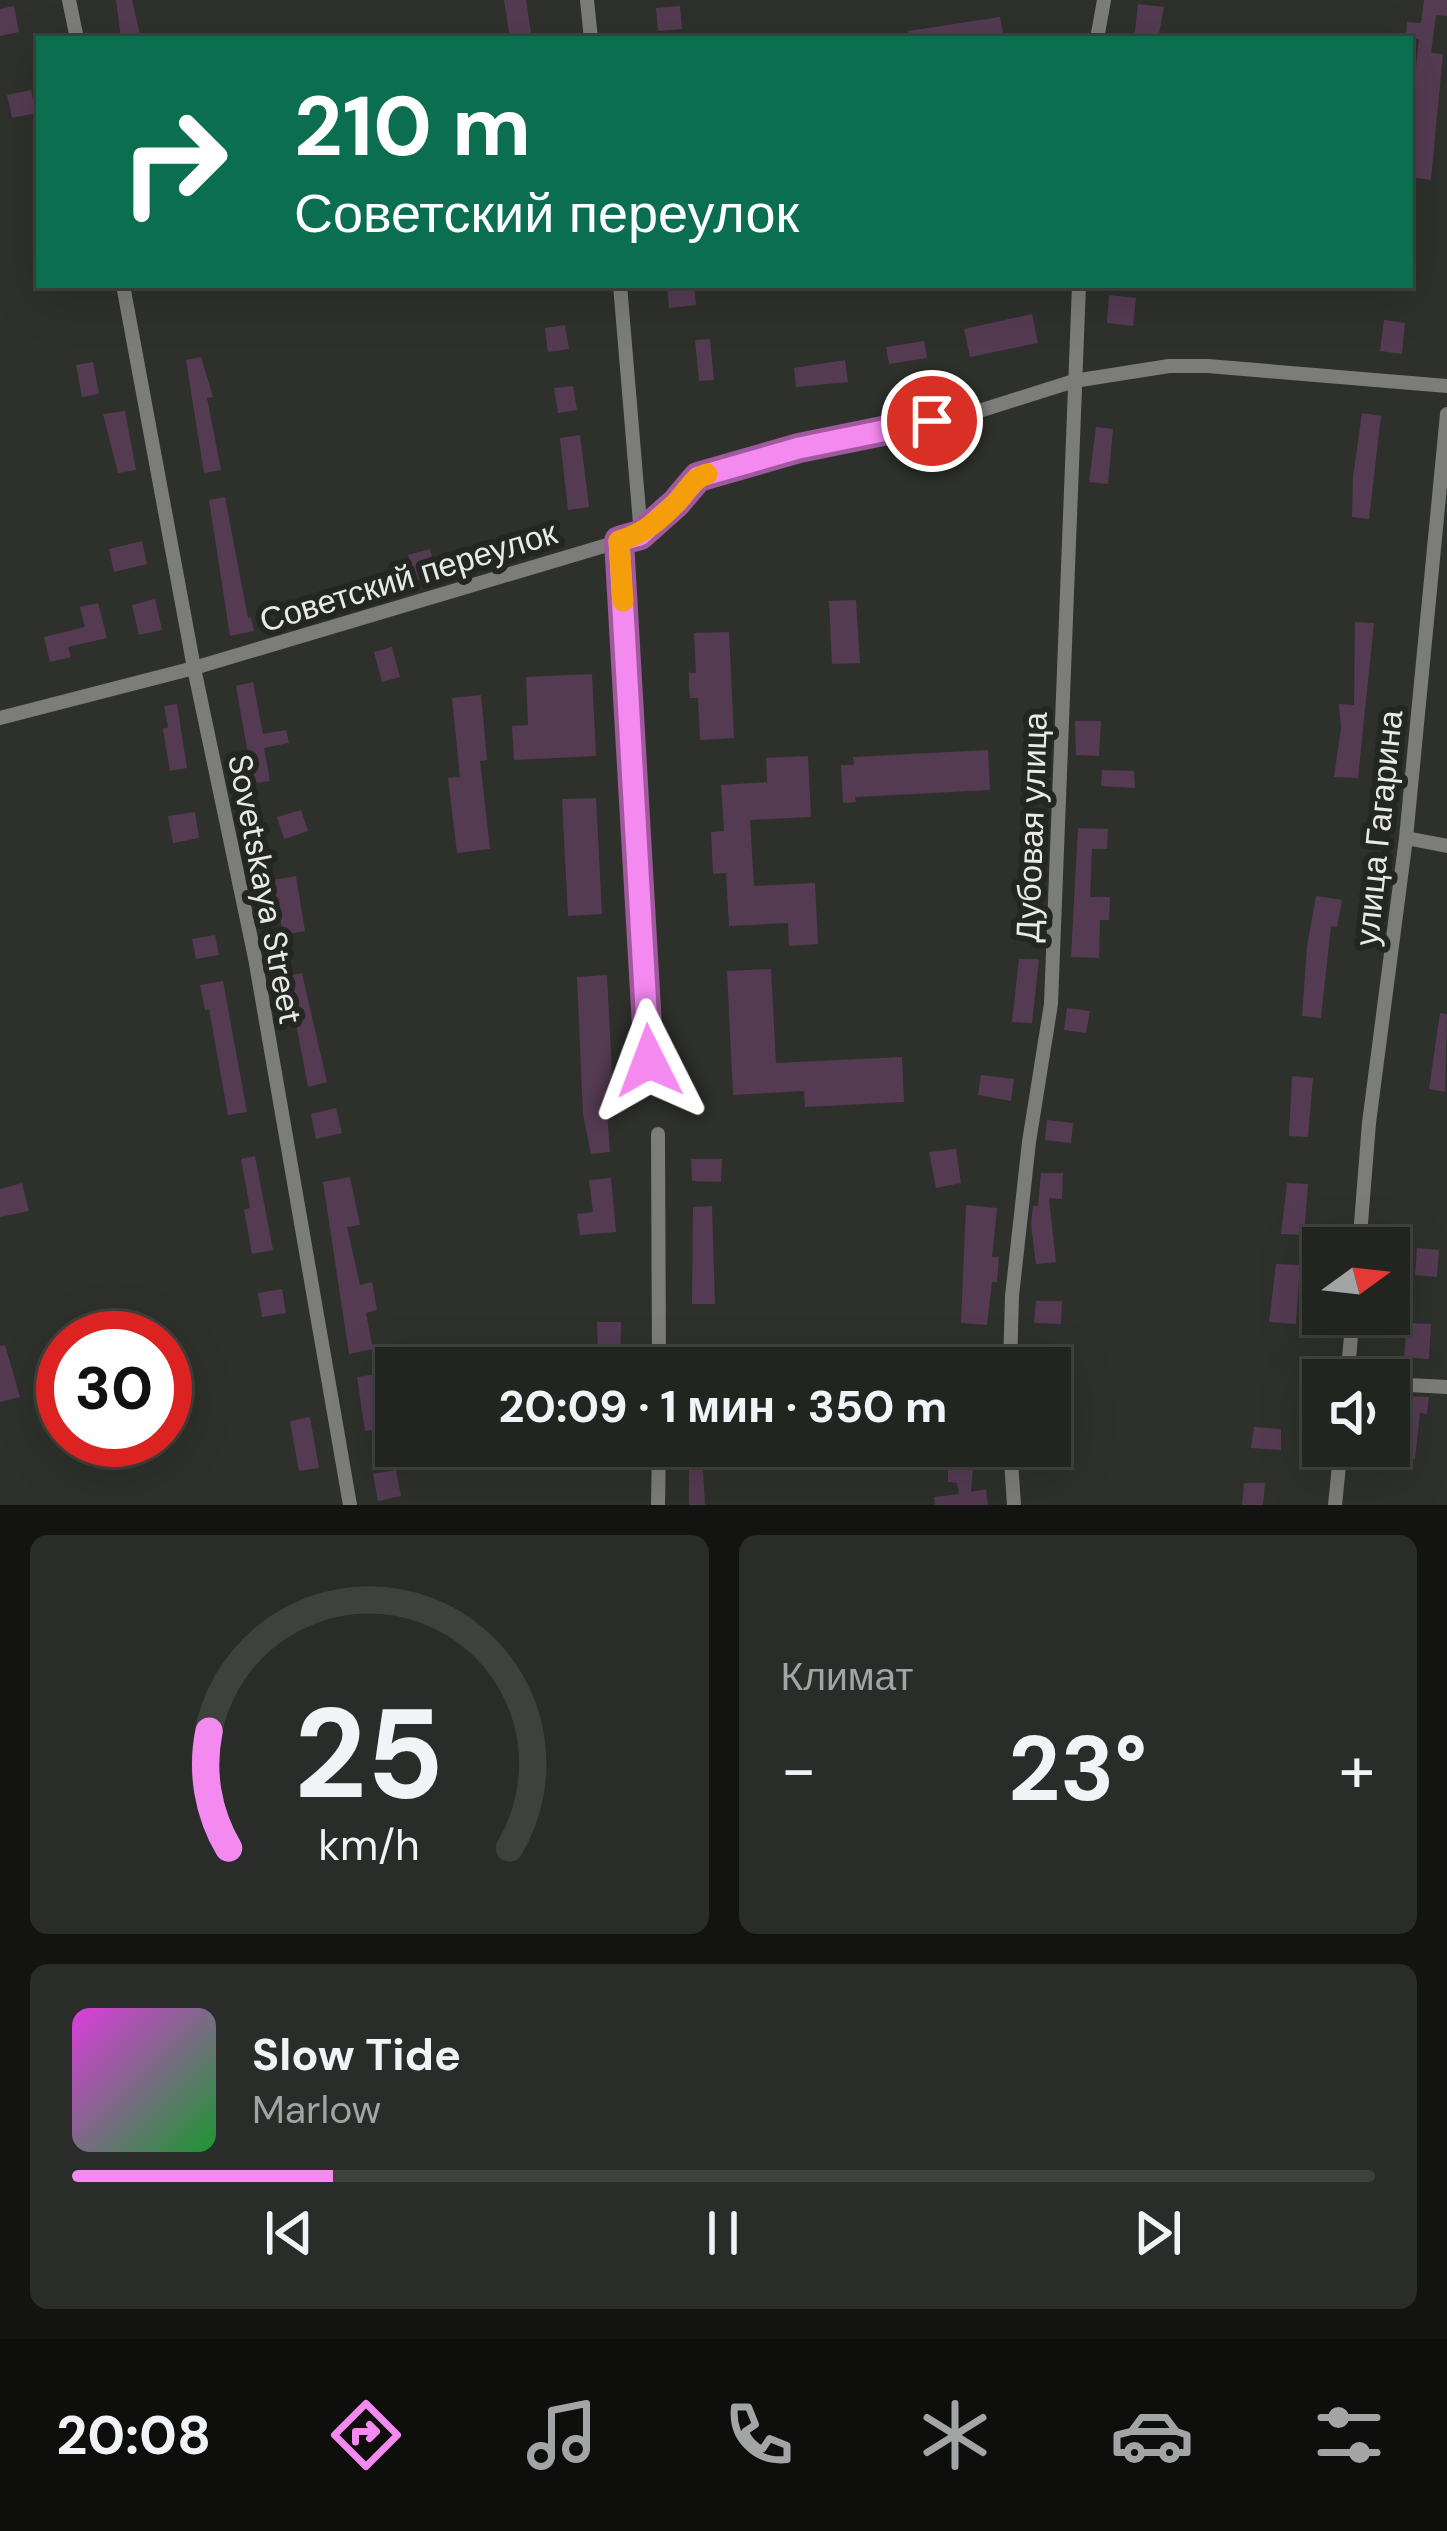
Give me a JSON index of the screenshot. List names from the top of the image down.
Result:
{
  "streets": {
    "street": [
      "Советский переулок",
      "Дубовая улица",
      "улица Гагарина",
      "Sovetskaya Street"
    ]
  },
  "crossings": [
    ["Советский переулок", "Дубовая улица"],
    ["Советский переулок", "Sovetskaya Street"]
  ],
  "north": "right",
  "page": {
    "turn": ["210 m", "Советский переулок"],
    "limit": "30",
    "trip": "20:09 · 1 мин · 350 m",
    "tile": "Климат",
    "heat": ["−", "23°", "+"],
    "song": ["Slow Tide", "Marlow"],
    "tabs": "20:08",
    "gauge": ["25", "km/h"]
  }
}
